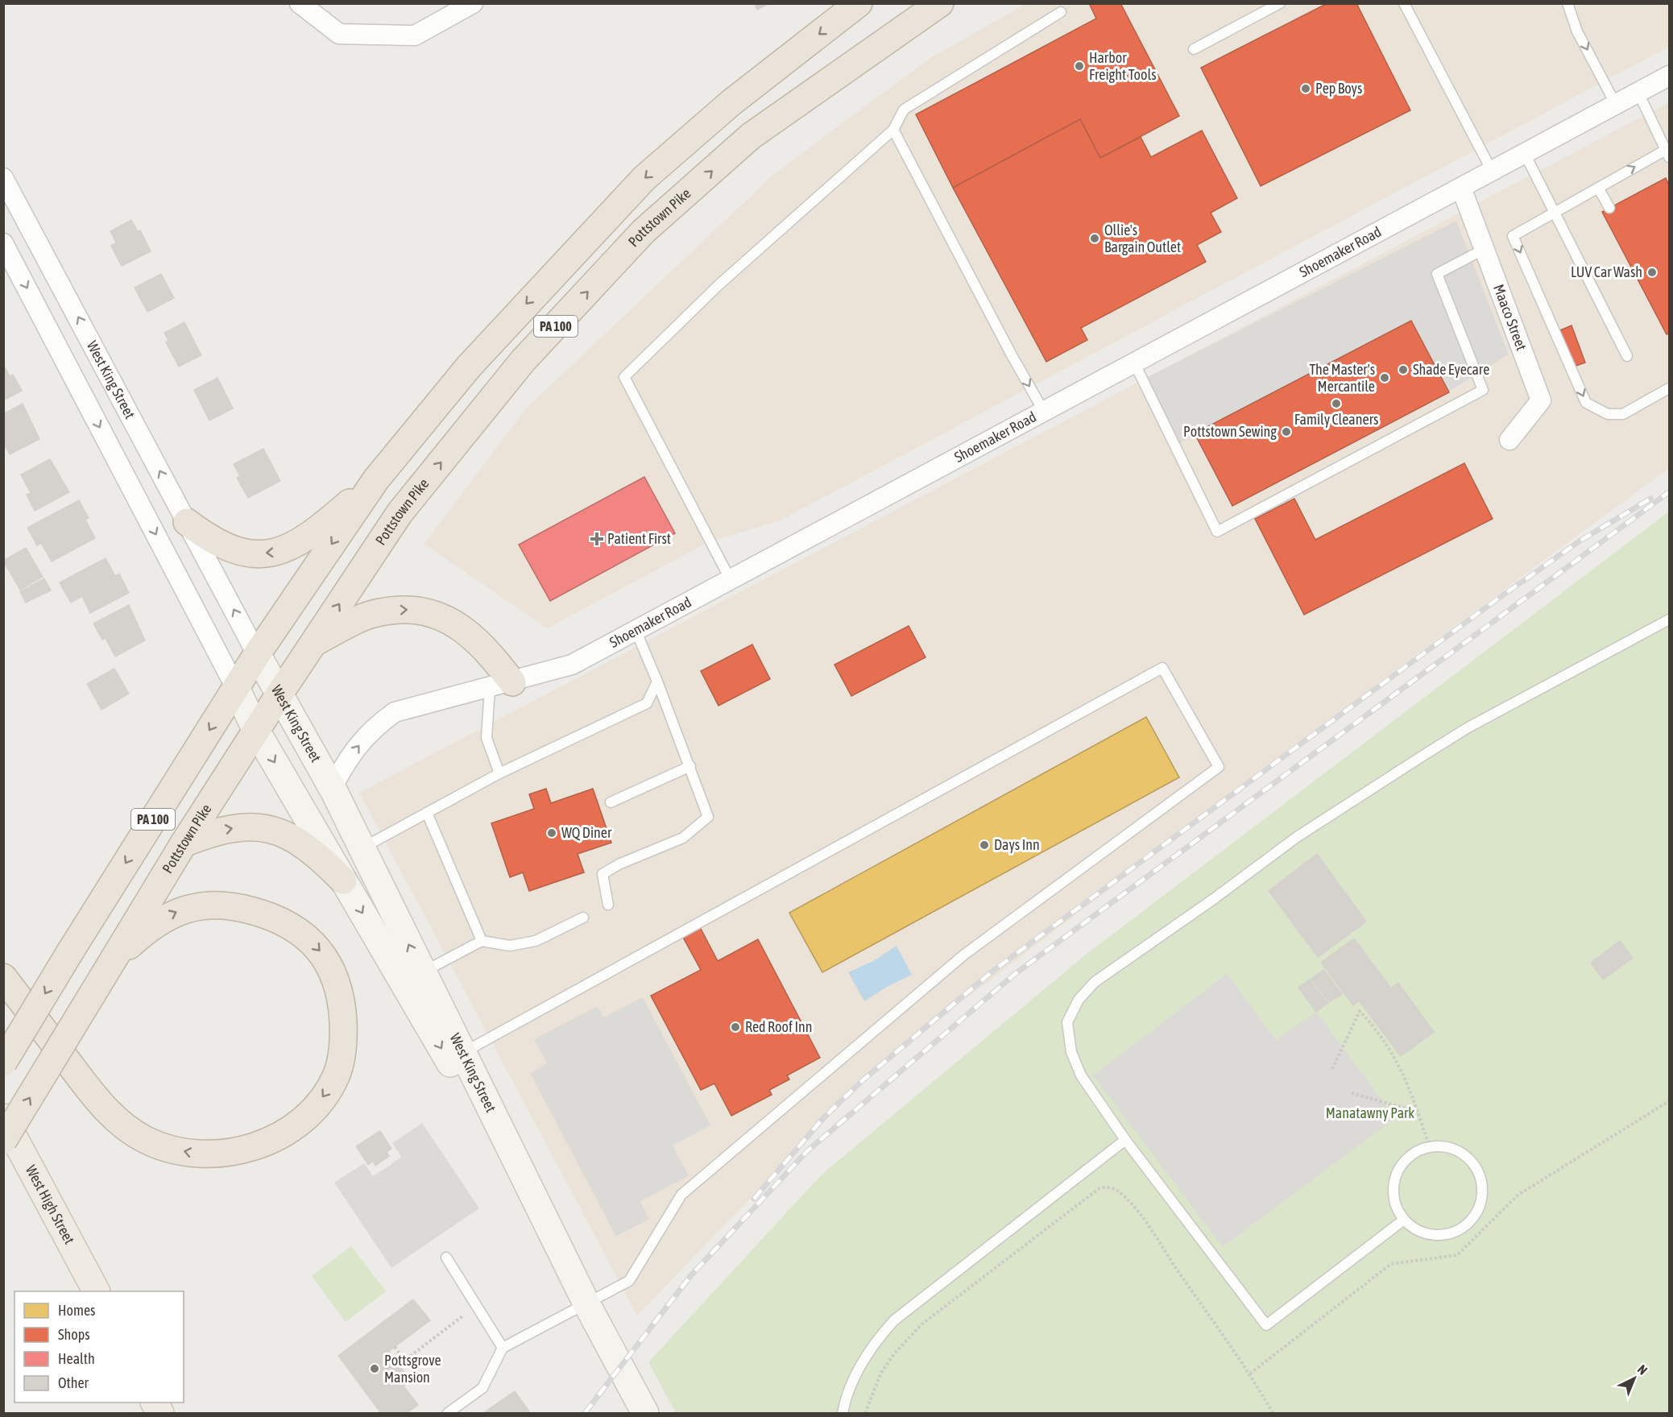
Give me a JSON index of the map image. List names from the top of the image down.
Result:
{
  "streets": {
    "highway": ["Pottstown Pike", "PA 100"],
    "main road": ["West King Street", "West High Street"],
    "street": ["Shoemaker Road", "Maaco Street"]
  },
  "crossings": [
    ["Pottstown Pike", "West King Street"],
    ["Shoemaker Road", "Maaco Street"],
    ["Shoemaker Road", "West King Street"],
    ["PA 100", "West King Street"]
  ],
  "parks": ["Manatawny Park"],
  "places": {
    "other": [
      "Harbor Freight Tools",
      "Pep Boys",
      "Ollie's Bargain Outlet",
      "LUV Car Wash",
      "Shade Eyecare",
      "The Master's Mercantile",
      "Family Cleaners",
      "Pottstown Sewing",
      "WQ Diner",
      "Days Inn",
      "Red Roof Inn",
      "Pottsgrove Mansion"
    ],
    "health": ["Patient First"]
  },
  "legend": [
    "Homes",
    "Shops",
    "Health",
    "Other"
  ],
  "north": "top right"
}
